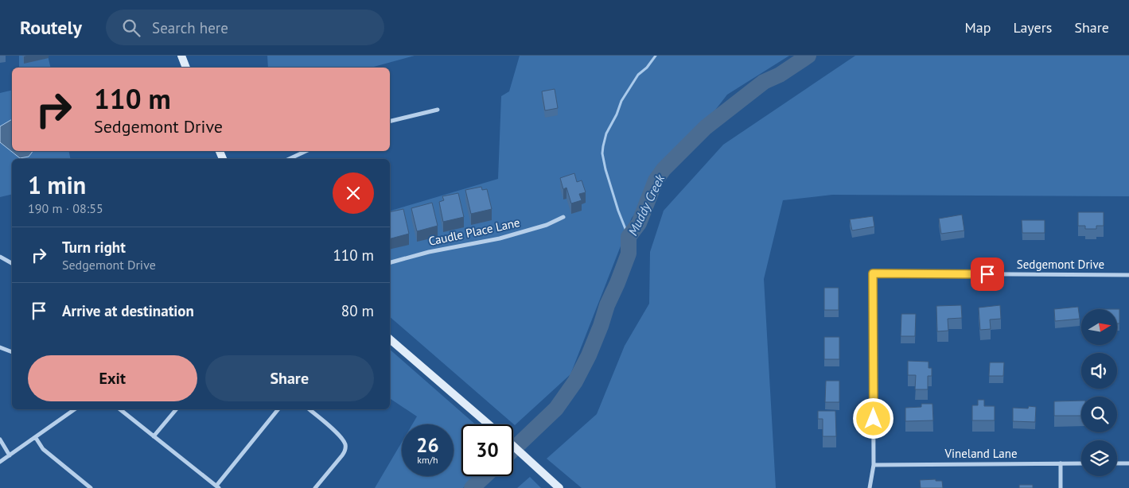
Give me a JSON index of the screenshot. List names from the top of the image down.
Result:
{
  "streets": {
    "street": ["Caudle Place Lane", "Sedgemont Drive", "Vineland Lane"]
  },
  "crossings": [
    ["Sedgemont Drive", "Vineland Lane"]
  ],
  "water": ["Muddy Creek"],
  "north": "right",
  "page": {
    "header": "Routely",
    "search": "Search here",
    "nav": ["Map", "Layers", "Share"],
    "turn": ["110 m", "Sedgemont Drive"],
    "heading": ["1 min", "190 m · 08:55"],
    "list": [
      {
        "name": "Turn right",
        "note": "Sedgemont Drive",
        "value": "110 m"
      },
      {
        "name": "Arrive at destination",
        "value": "80 m"
      }
    ],
    "buttons": ["Exit", "Share"],
    "speed": "26 km/h",
    "limit": "30"
  }
}
